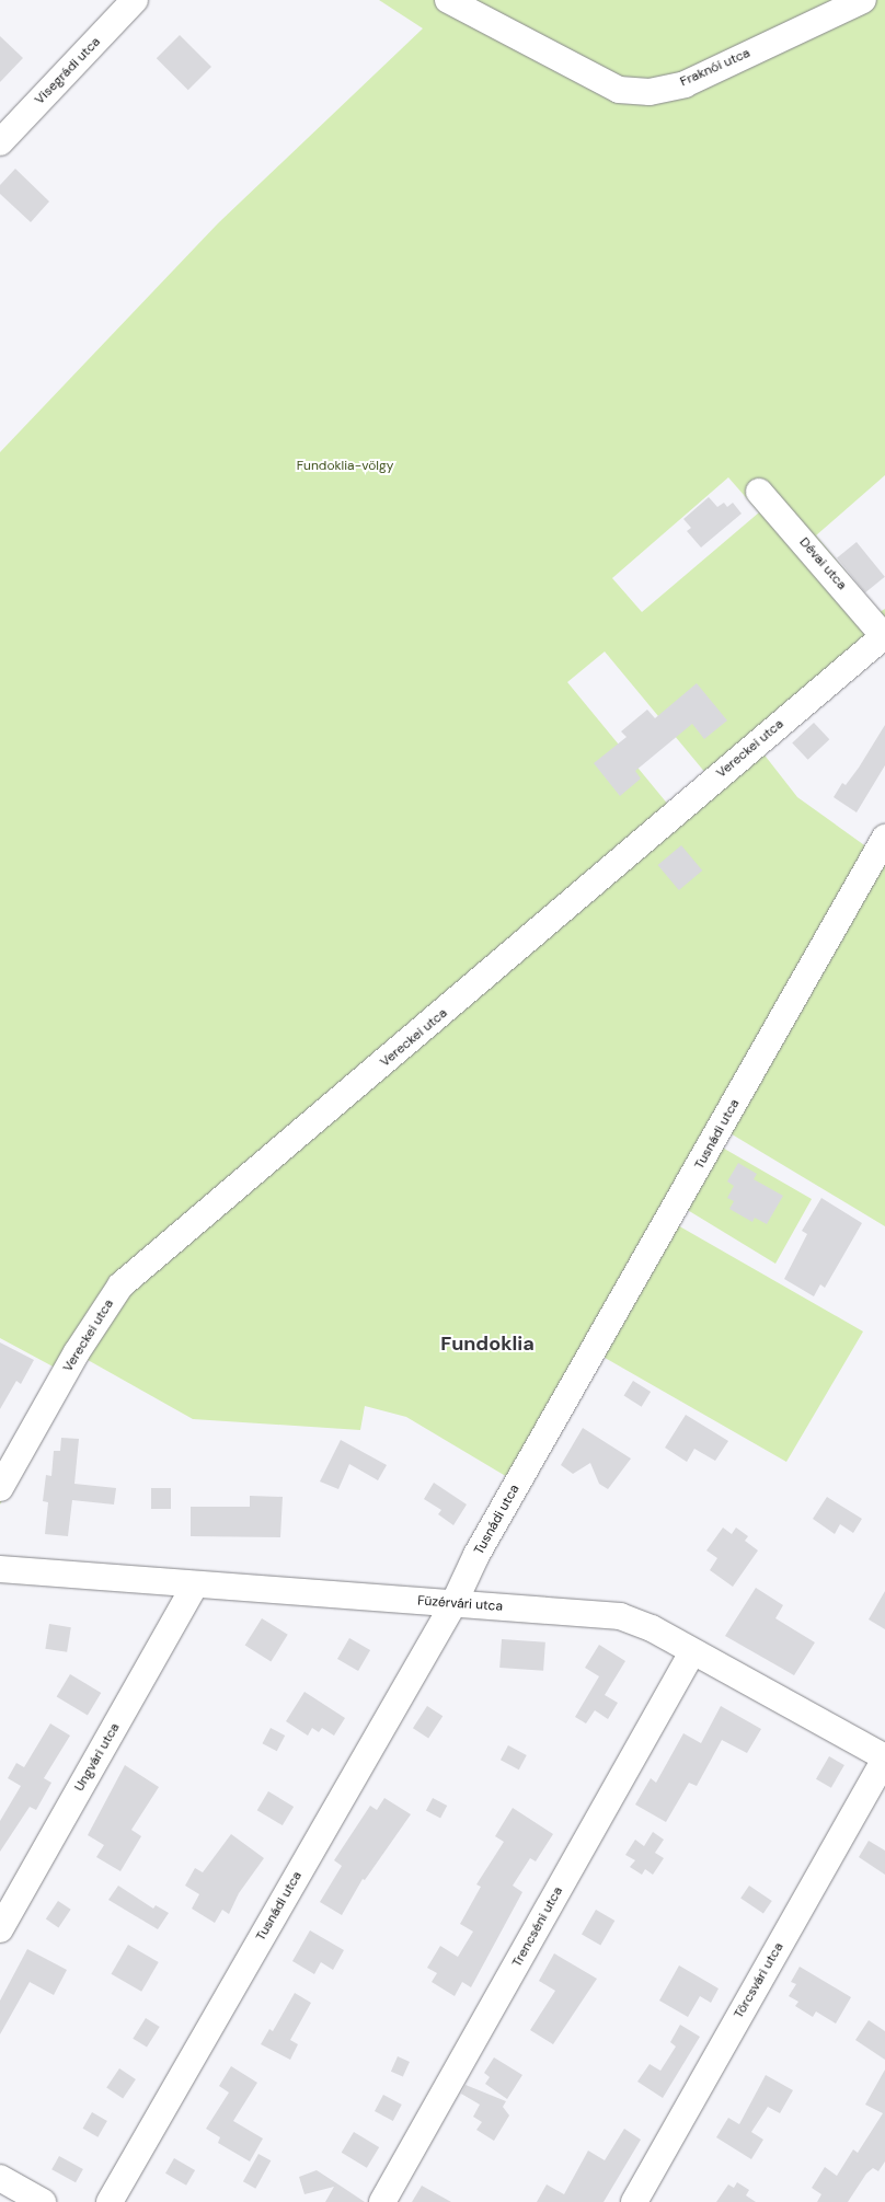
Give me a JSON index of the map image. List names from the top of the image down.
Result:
{
  "streets": {
    "street": [
      "Fraknói utca",
      "Visegrádi utca",
      "Dévai utca",
      "Vereckei utca",
      "Tusnádi utca",
      "Füzérvári utca",
      "Ungvári utca",
      "Trencséni utca",
      "Törcsvári utca"
    ]
  },
  "crossings": [
    ["Dévai utca", "Vereckei utca"],
    ["Tusnádi utca", "Füzérvári utca"],
    ["Füzérvári utca", "Ungvári utca"],
    ["Füzérvári utca", "Trencséni utca"],
    ["Füzérvári utca", "Törcsvári utca"]
  ],
  "districts": ["Fundoklia"],
  "parks": ["Fundoklia-völgy"]
}
